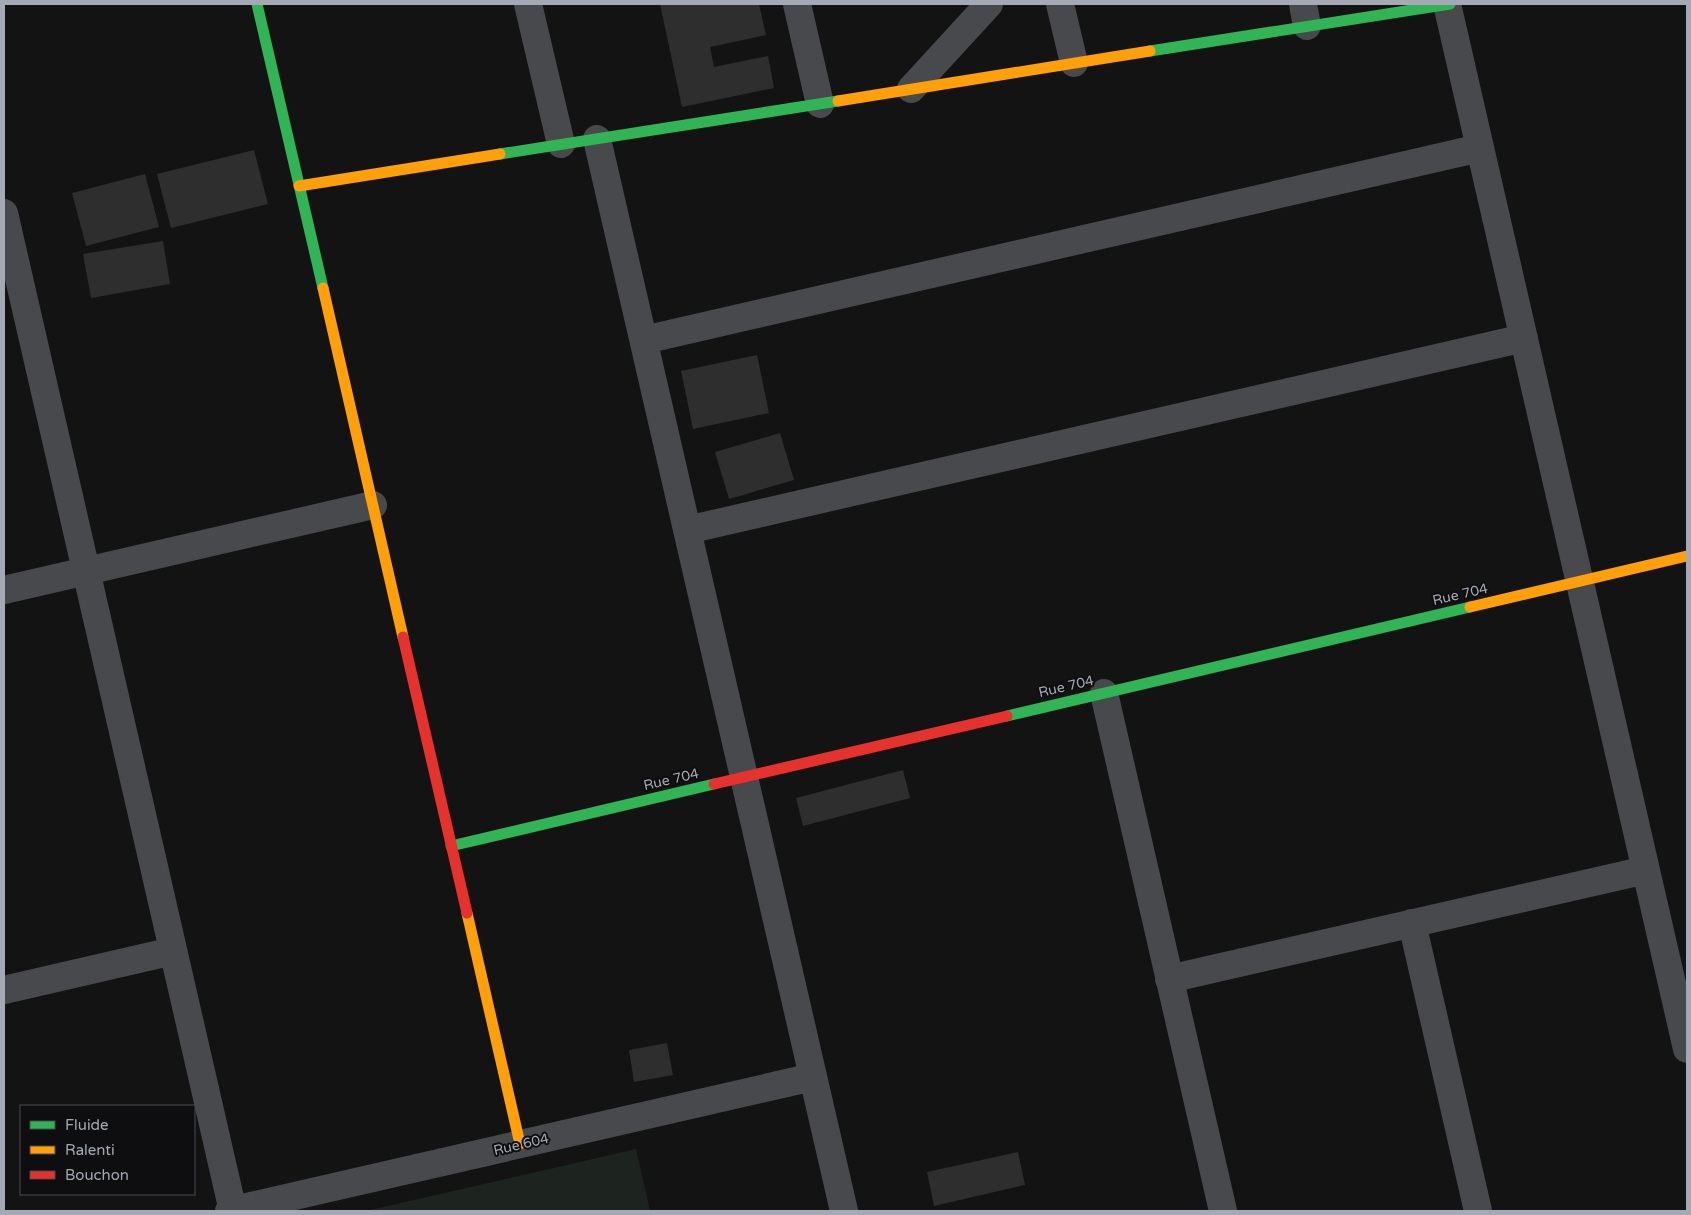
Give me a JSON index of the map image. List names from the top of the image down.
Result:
{
  "streets": {
    "street": ["Rue 704", "Rue 604"]
  },
  "legend": ["Fluide", "Ralenti", "Bouchon"]
}
